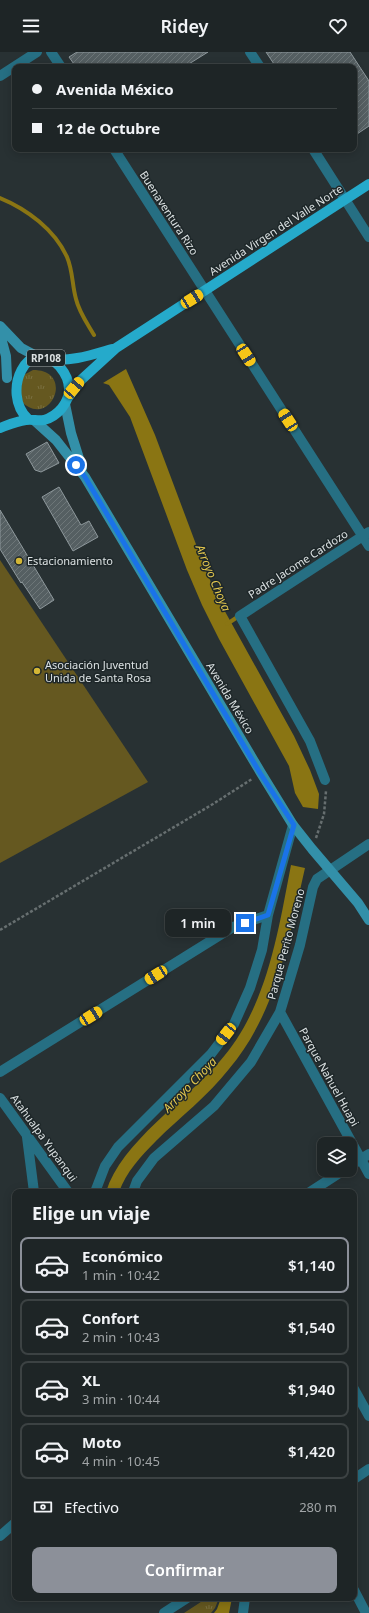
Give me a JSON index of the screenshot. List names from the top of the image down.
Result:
{
  "streets": {
    "main road": ["Avenida Virgen del Valle Norte", "RP108", "Avenida México"],
    "street": [
      "Buenaventura Rizo",
      "Padre Jacome Cardozo",
      "Parque Perito Moreno",
      "Parque Nahuel Huapi",
      "Atahualpa Yupanqui"
    ]
  },
  "crossings": [
    ["Buenaventura Rizo", "Avenida Virgen del Valle Norte"],
    ["Buenaventura Rizo", "Padre Jacome Cardozo"],
    ["Avenida Virgen del Valle Norte", "RP108"],
    ["Avenida Virgen del Valle Norte", "Avenida México"],
    ["RP108", "Avenida México"],
    ["Avenida México", "Parque Perito Moreno"],
    ["Parque Perito Moreno", "Parque Nahuel Huapi"]
  ],
  "water": ["Arroyo Choya"],
  "places": ["Estacionamiento", "Asociación Juventud Unida de Santa Rosa"],
  "page": {
    "header": "Ridey",
    "banner": ["Avenida México", "12 de Octubre"],
    "bubble": "1 min",
    "heading": "Elige un viaje",
    "list": [
      {
        "name": "Económico",
        "note": "1 min · 10:42",
        "value": "$1,140"
      },
      {
        "name": "Confort",
        "note": "2 min · 10:43",
        "value": "$1,540"
      },
      {
        "name": "XL",
        "note": "3 min · 10:44",
        "value": "$1,940"
      },
      {
        "name": "Moto",
        "note": "4 min · 10:45",
        "value": "$1,420"
      }
    ],
    "pay": ["Efectivo", "280 m"],
    "buttons": "Confirmar"
  }
}
